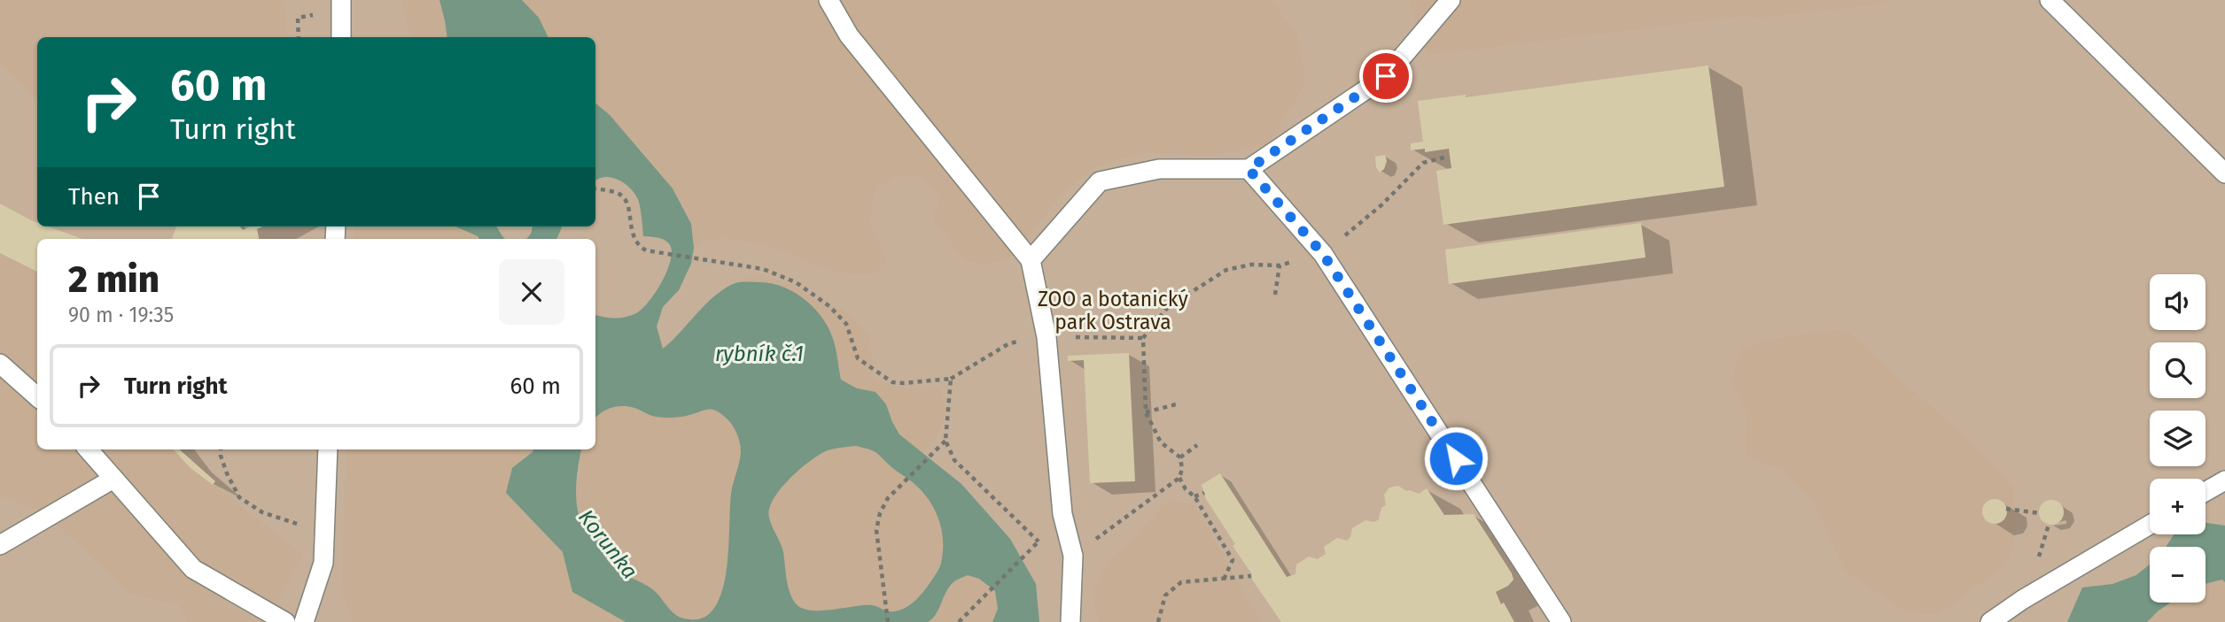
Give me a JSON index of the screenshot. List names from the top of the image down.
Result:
{
  "water": ["rybník č.1", "Korunka"],
  "parks": ["ZOO a botanický park Ostrava"],
  "page": {
    "turn": ["60 m", "Turn right"],
    "then": "Then",
    "heading": ["2 min", "90 m · 19:35"],
    "map_buttons": ["+", "−"],
    "list": [
      {
        "name": "Turn right",
        "value": "60 m"
      }
    ]
  }
}
